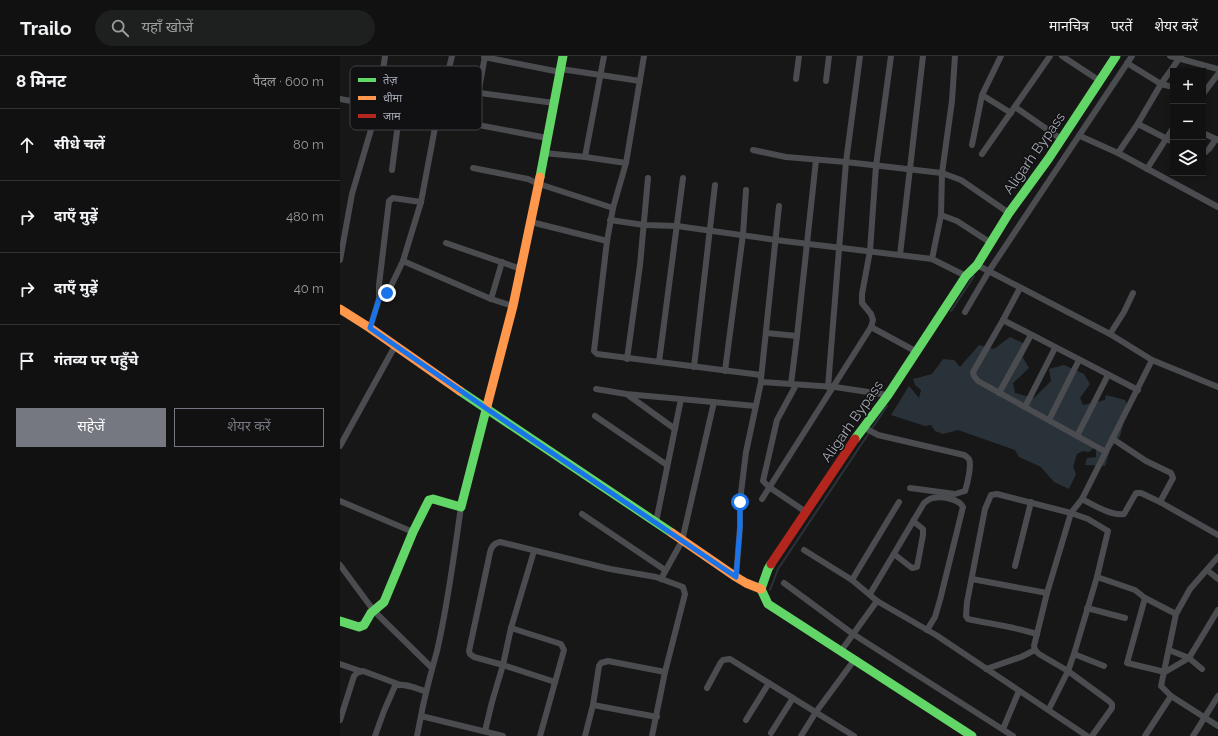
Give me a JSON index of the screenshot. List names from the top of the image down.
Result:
{
  "streets": {
    "main road": ["Aligarh Bypass"]
  },
  "legend": ["तेज़", "धीमा", "जाम"],
  "page": {
    "header": "Trailo",
    "search": "यहाँ खोजें",
    "nav": ["मानचित्र", "परतें", "शेयर करें"],
    "heading": ["8 मिनट", "पैदल · 600 m"],
    "map_buttons": ["+", "−"],
    "list": [
      ["सीधे चलें", "80 m"],
      ["दाएँ मुड़ें", "480 m"],
      ["दाएँ मुड़ें", "40 m"],
      "गंतव्य पर पहुँचे"
    ],
    "buttons": ["सहेजें", "शेयर करें"]
  }
}
